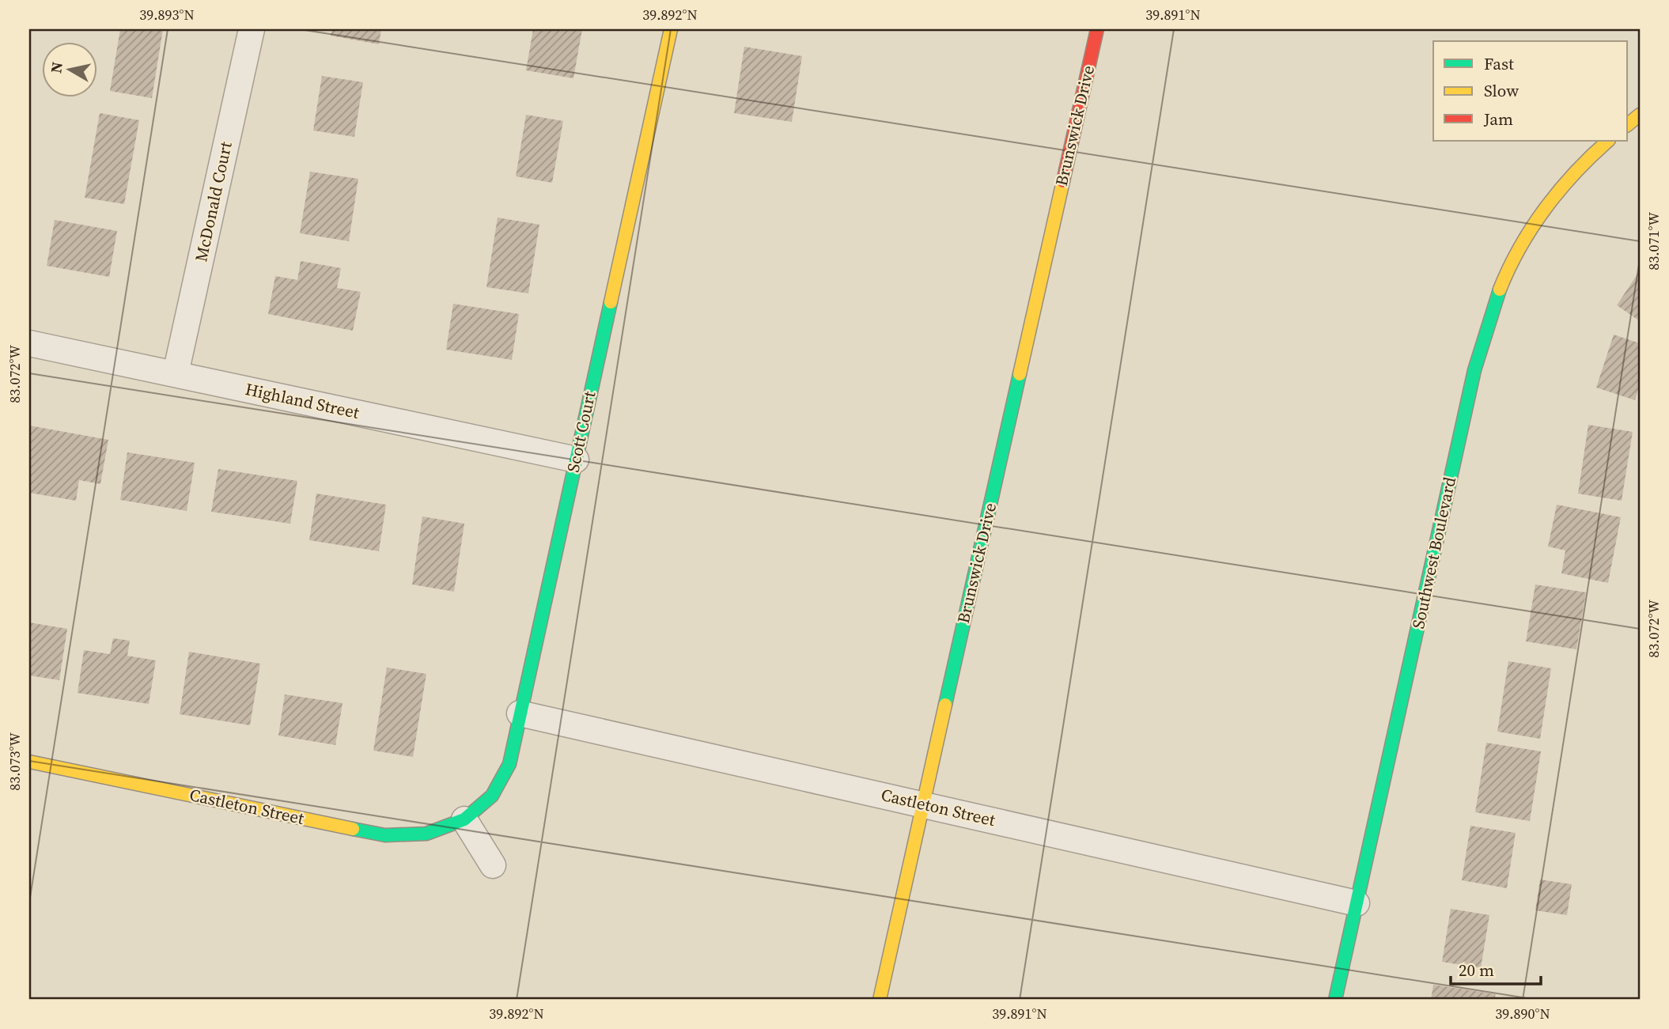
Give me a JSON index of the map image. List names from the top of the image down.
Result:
{
  "streets": {
    "street": [
      "Brunswick Drive",
      "McDonald Court",
      "Highland Street",
      "Scott Court",
      "Southwest Boulevard",
      "Castleton Street"
    ]
  },
  "crossings": [
    ["Brunswick Drive", "Castleton Street"],
    ["McDonald Court", "Highland Street"],
    ["Highland Street", "Scott Court"],
    ["Scott Court", "Castleton Street"],
    ["Southwest Boulevard", "Castleton Street"]
  ],
  "legend": ["Fast", "Slow", "Jam"],
  "scale_bar": "20 m",
  "north": "left",
  "coordinates": [
    "39.893°N",
    "39.892°N",
    "39.891°N",
    "83.071°W",
    "83.072°W",
    "83.073°W",
    "39.890°N"
  ]
}
